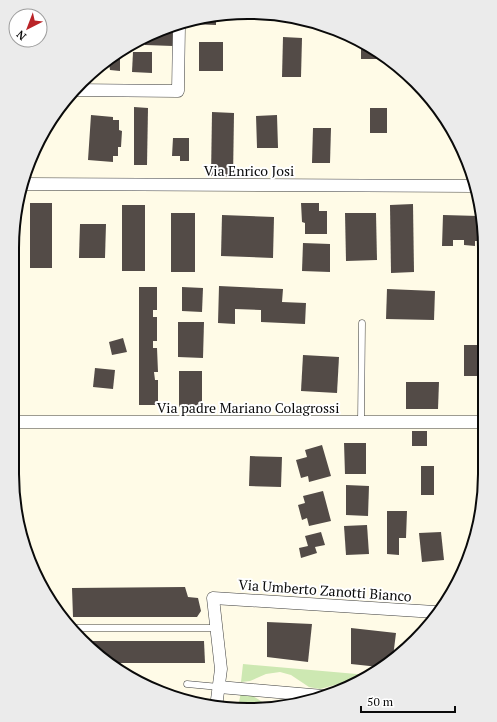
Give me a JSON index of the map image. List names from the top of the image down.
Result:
{
  "streets": {
    "street": ["Via Enrico Josi", "Via padre Mariano Colagrossi", "Via Umberto Zanotti Bianco"]
  },
  "scale_bar": "50 m",
  "north": "bottom left"
}
